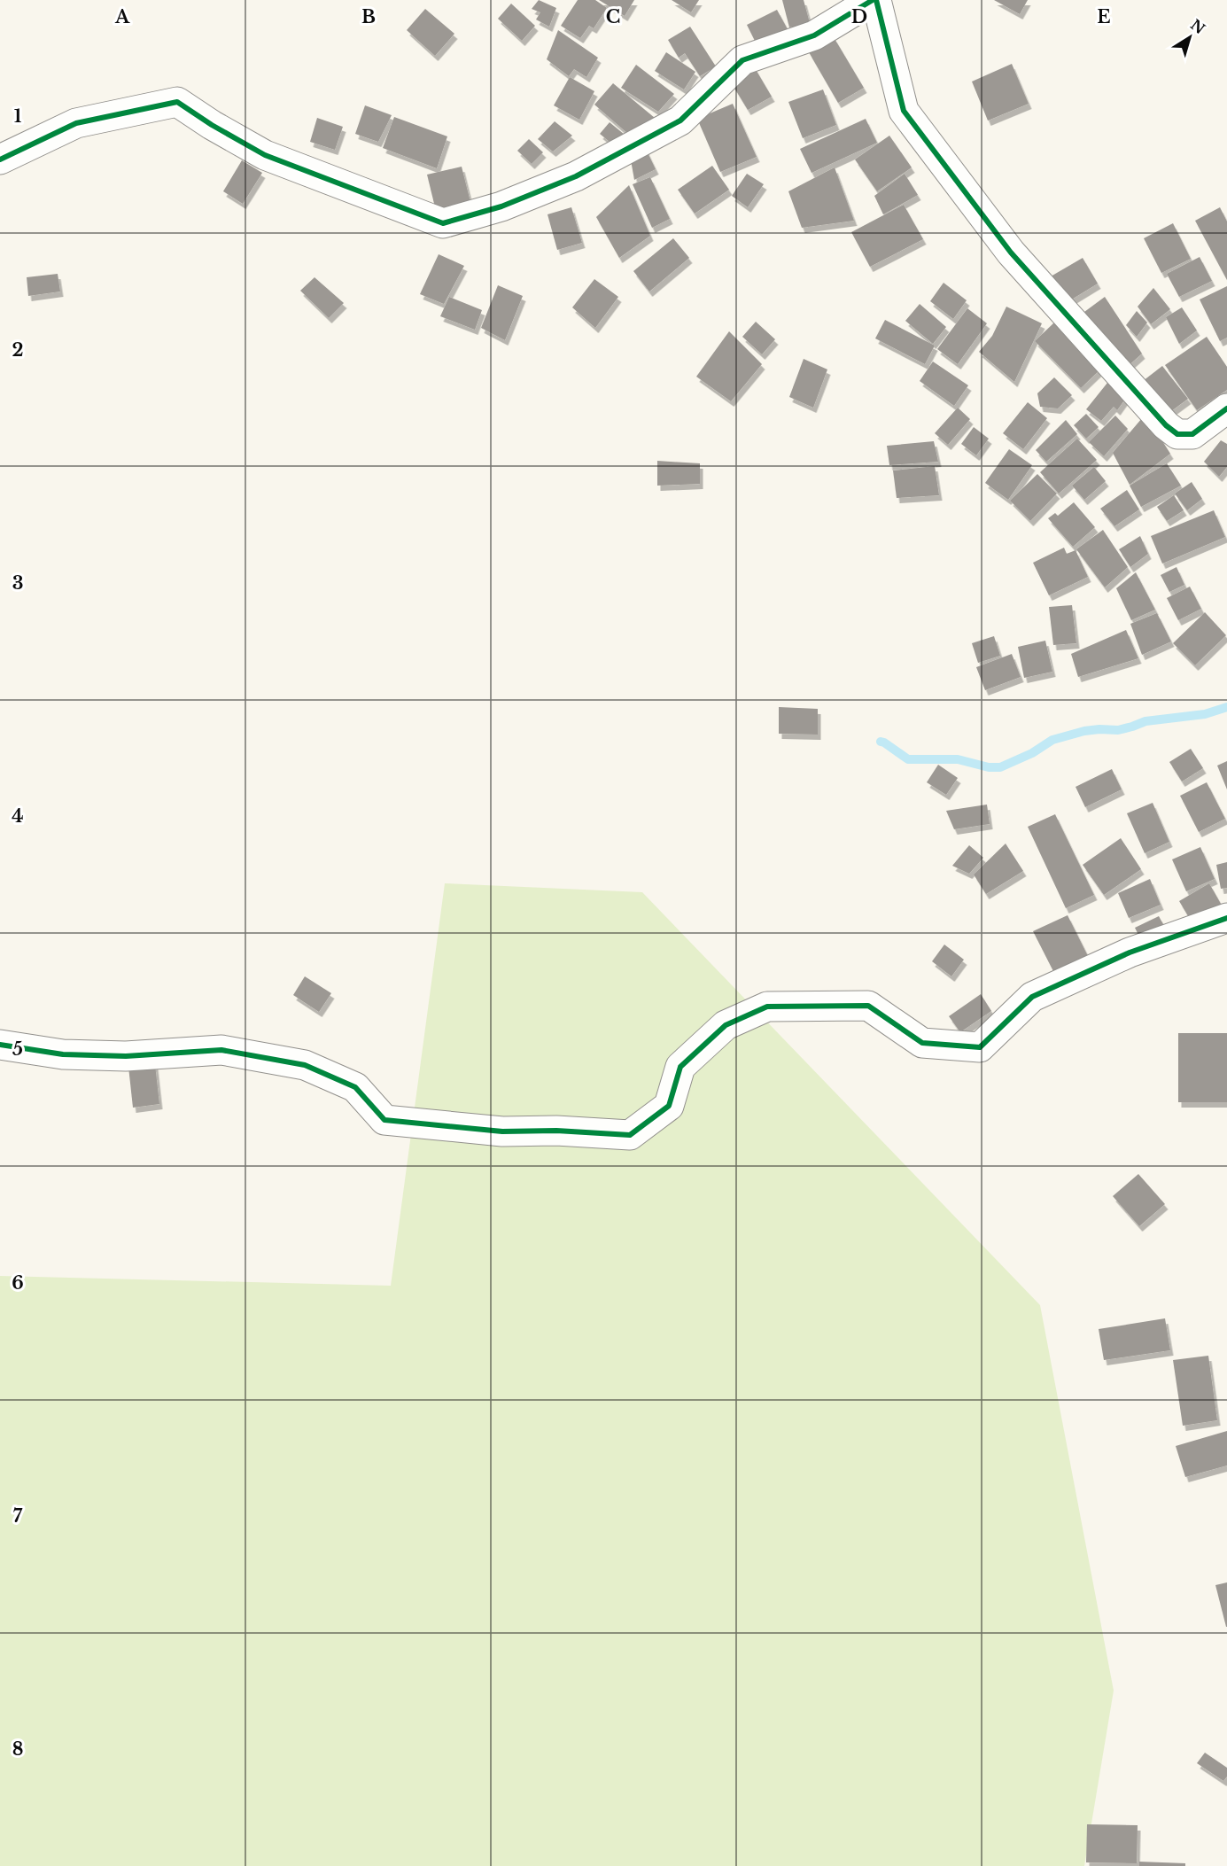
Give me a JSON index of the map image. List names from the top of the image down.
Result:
{
  "north": "top right",
  "grid": {
    "columns": [
      "A",
      "B",
      "C",
      "D",
      "E"
    ],
    "rows": [
      "1",
      "2",
      "3",
      "4",
      "5",
      "6",
      "7",
      "8"
    ]
  }
}
